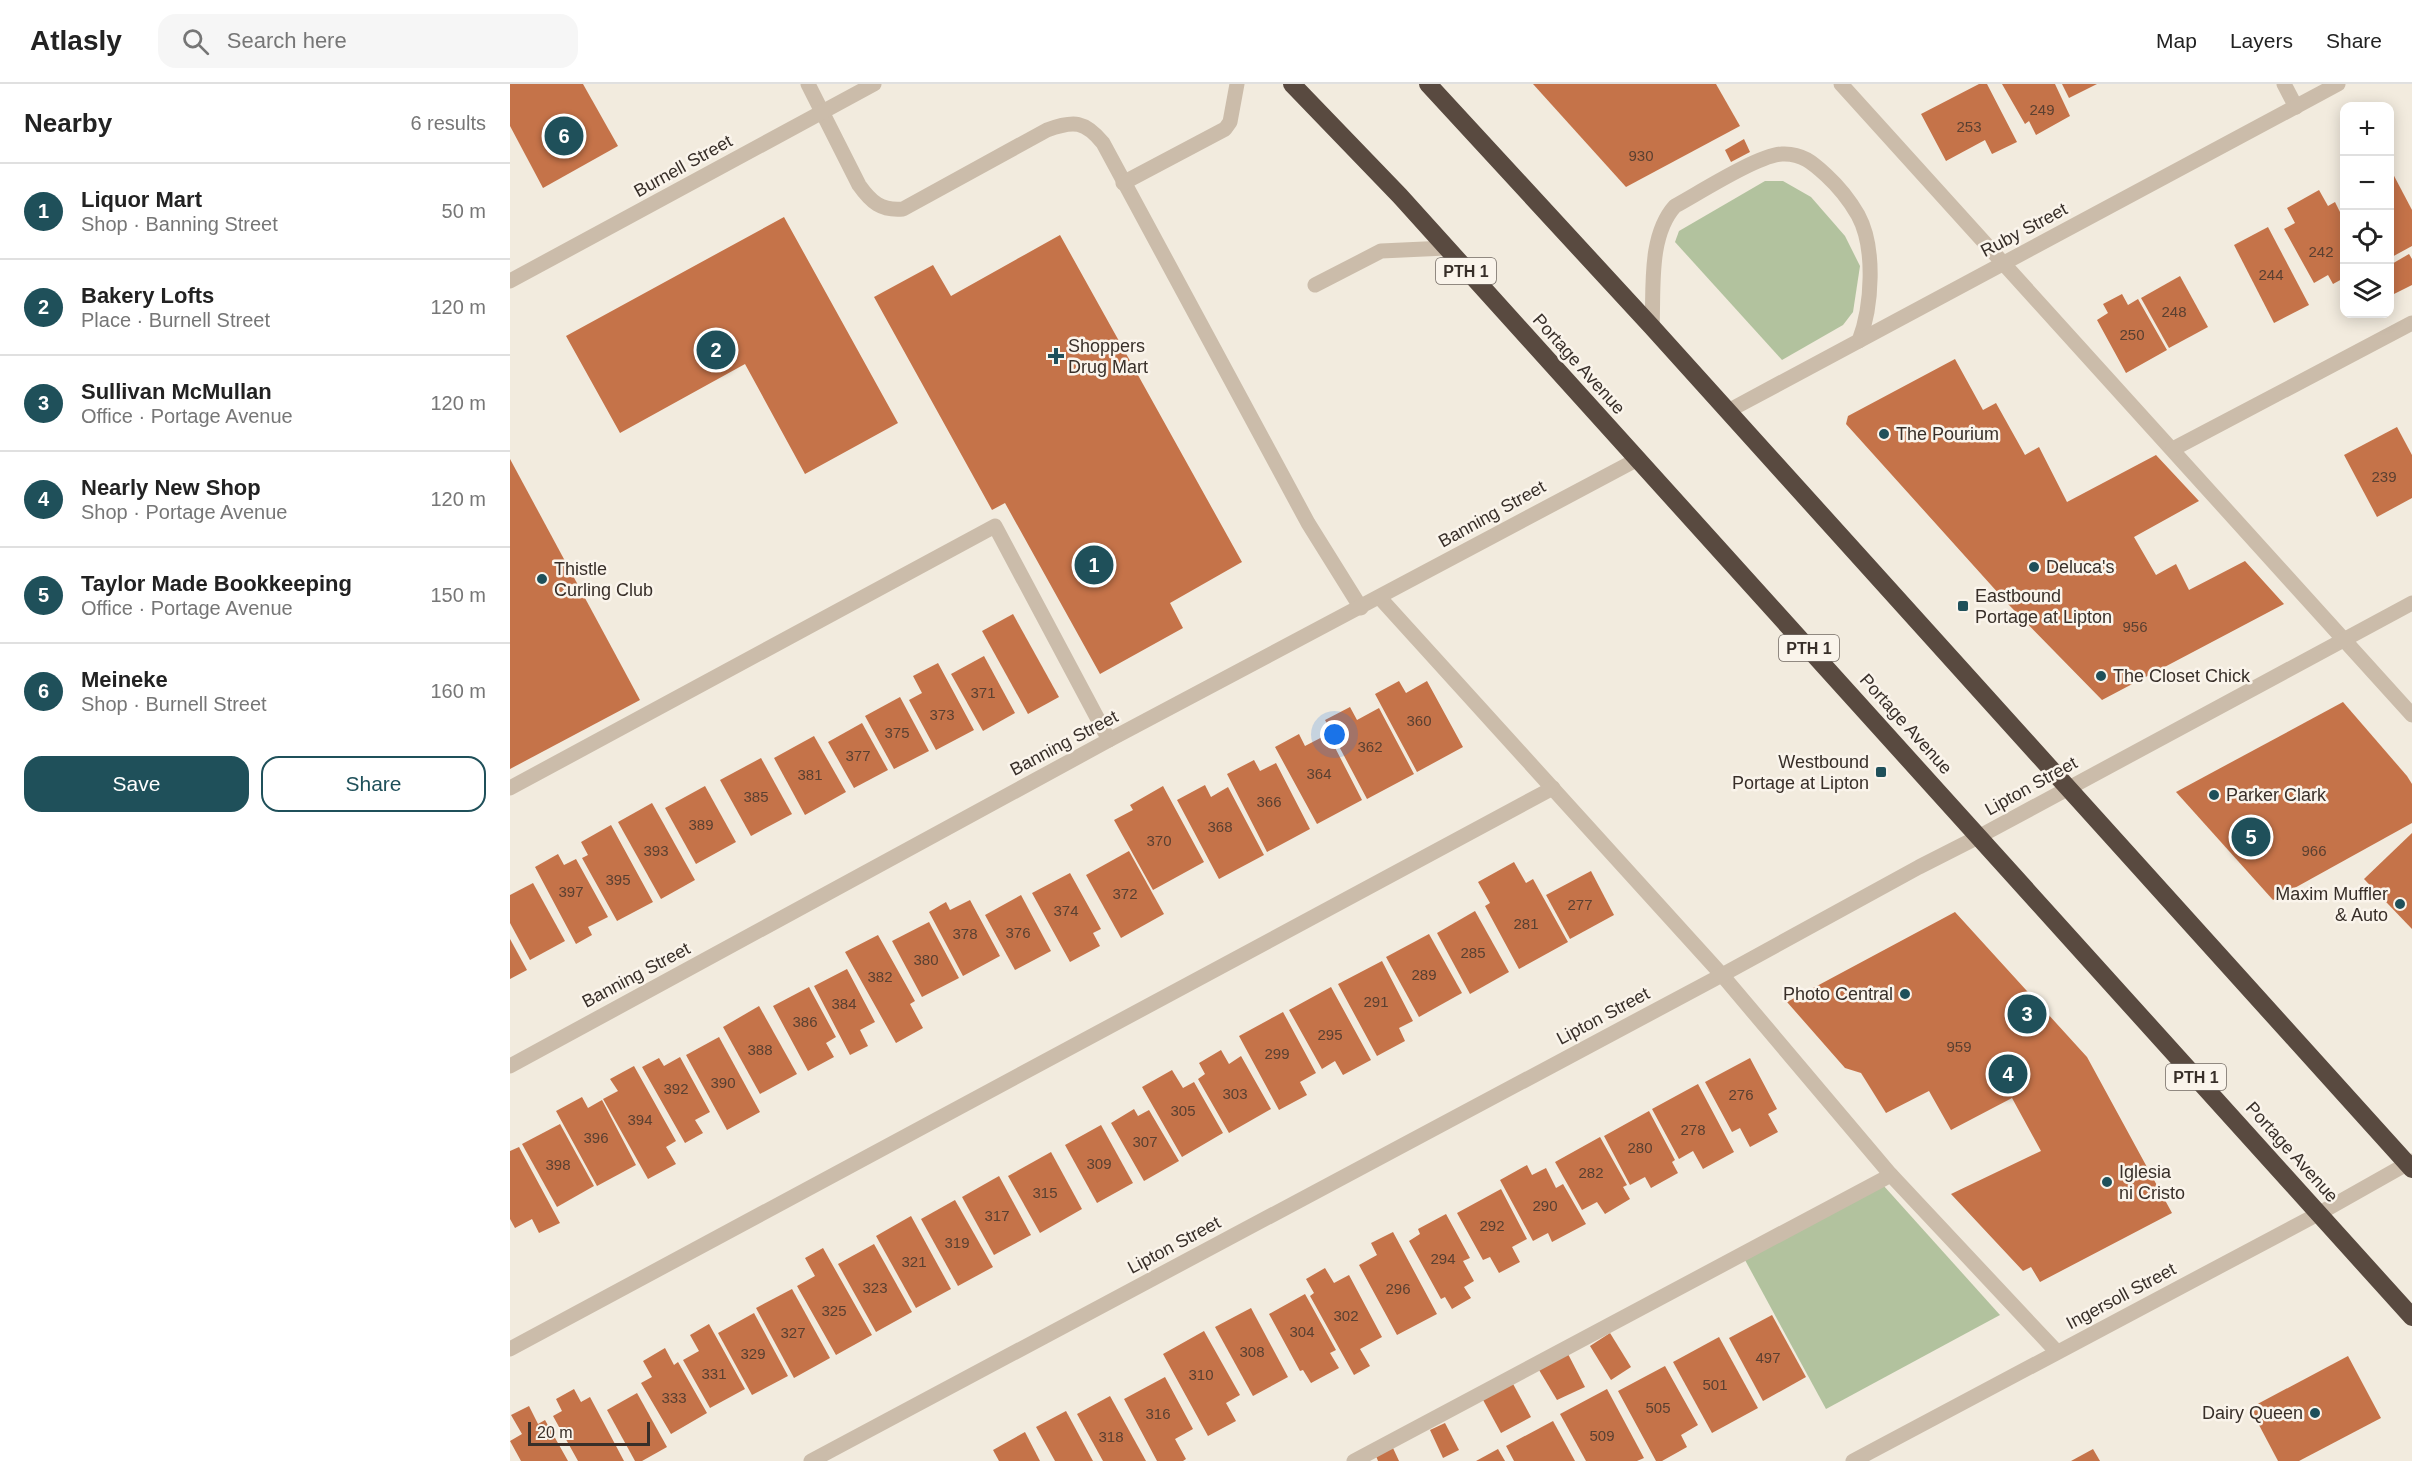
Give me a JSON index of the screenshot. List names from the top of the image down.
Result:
{
  "streets": {
    "highway": ["PTH 1", "Portage Avenue"],
    "street": [
      "Burnell Street",
      "Ruby Street",
      "Banning Street",
      "Lipton Street",
      "Ingersoll Street"
    ]
  },
  "crossings": [
    ["Portage Avenue", "Banning Street"],
    ["Portage Avenue", "Lipton Street"],
    ["Portage Avenue", "Ingersoll Street"]
  ],
  "places": {
    "health": ["Shoppers Drug Mart"],
    "other": [
      "The Pourium",
      "Deluca's",
      "Thistle Curling Club",
      "The Closet Chick",
      "Parker Clark",
      "Maxim Muffler & Auto",
      "Photo Central",
      "Iglesia ni Cristo",
      "Dairy Queen"
    ],
    "transit": ["Eastbound Portage at Lipton", "Westbound Portage at Lipton"]
  },
  "house_numbers": [
    "249",
    "253",
    "930",
    "242",
    "244",
    "248",
    "250",
    "239",
    "956",
    "371",
    "373",
    "360",
    "375",
    "362",
    "377",
    "364",
    "381",
    "385",
    "366",
    "389",
    "368",
    "370",
    "393",
    "966",
    "395",
    "397",
    "372",
    "277",
    "374",
    "281",
    "376",
    "378",
    "285",
    "380",
    "289",
    "382",
    "291",
    "384",
    "386",
    "295",
    "959",
    "388",
    "299",
    "390",
    "392",
    "303",
    "276",
    "305",
    "394",
    "278",
    "396",
    "307",
    "280",
    "309",
    "398",
    "282",
    "315",
    "290",
    "317",
    "292",
    "319",
    "294",
    "321",
    "323",
    "296",
    "325",
    "302",
    "304",
    "327",
    "308",
    "329",
    "497",
    "331",
    "310",
    "501",
    "333",
    "505",
    "316",
    "509",
    "318"
  ],
  "scale_bar": "20 m",
  "page": {
    "header": "Atlasly",
    "search": "Search here",
    "nav": ["Map", "Layers", "Share"],
    "heading": ["Nearby", "6 results"],
    "map_buttons": ["+", "−"],
    "pins": [
      "6",
      "2",
      "1",
      "5",
      "3",
      "4"
    ],
    "list": [
      {
        "mark": "1",
        "name": "Liquor Mart",
        "note": "Shop · Banning Street",
        "value": "50 m"
      },
      {
        "mark": "2",
        "name": "Bakery Lofts",
        "note": "Place · Burnell Street",
        "value": "120 m"
      },
      {
        "mark": "3",
        "name": "Sullivan McMullan",
        "note": "Office · Portage Avenue",
        "value": "120 m"
      },
      {
        "mark": "4",
        "name": "Nearly New Shop",
        "note": "Shop · Portage Avenue",
        "value": "120 m"
      },
      {
        "mark": "5",
        "name": "Taylor Made Bookkeeping",
        "note": "Office · Portage Avenue",
        "value": "150 m"
      },
      {
        "mark": "6",
        "name": "Meineke",
        "note": "Shop · Burnell Street",
        "value": "160 m"
      }
    ],
    "buttons": ["Save", "Share"],
    "scale": "20 m"
  }
}
